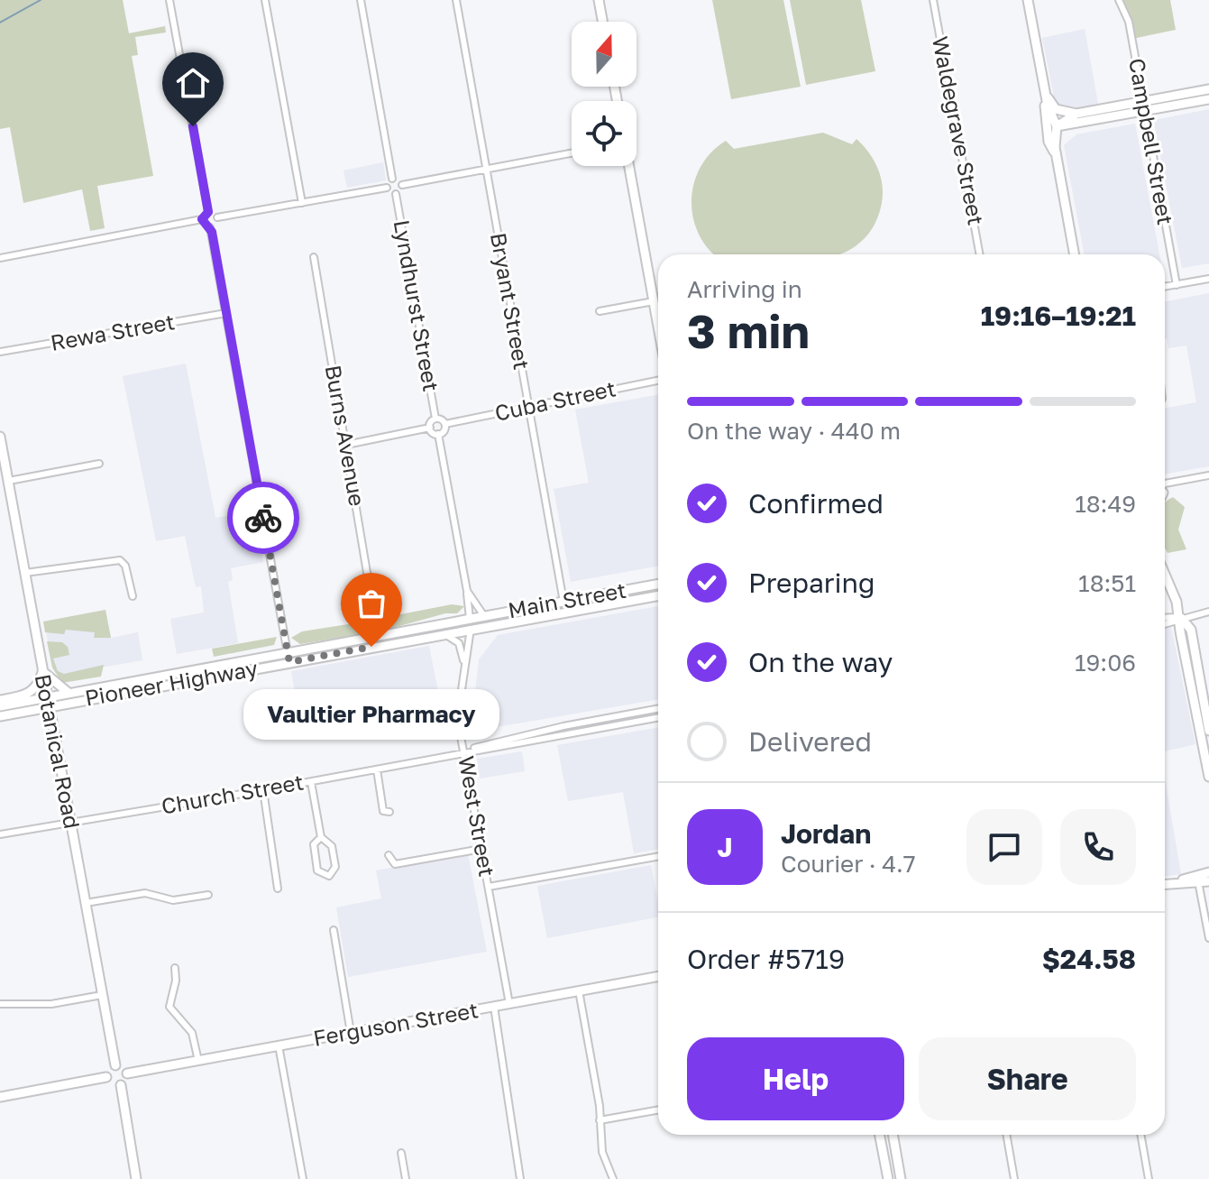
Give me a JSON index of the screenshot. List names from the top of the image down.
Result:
{
  "streets": {
    "main road": [
      "Main Street",
      "Pioneer Highway",
      "Botanical Road",
      "Ferguson Street"
    ],
    "street": [
      "Waldegrave Street",
      "Campbell Street",
      "Bryant Street",
      "Lyndhurst Street",
      "Rewa Street",
      "Cuba Street",
      "Burns Avenue",
      "Church Street",
      "West Street"
    ]
  },
  "crossings": [
    ["Bryant Street", "Cuba Street"],
    ["Bryant Street", "Main Street"],
    ["Main Street", "Pioneer Highway"],
    ["Main Street", "West Street"],
    ["Pioneer Highway", "Botanical Road"],
    ["Pioneer Highway", "West Street"],
    ["Botanical Road", "Church Street"],
    ["Botanical Road", "Ferguson Street"],
    ["Church Street", "West Street"],
    ["West Street", "Ferguson Street"]
  ],
  "places": ["Vaultier Pharmacy"],
  "north": "top",
  "page": {
    "heading": ["3 min", "Arriving in", "19:16–19:21"],
    "panel": [
      "Jordan",
      "Courier · 4.7",
      "Order #5719",
      "$24.58"
    ],
    "bar": "On the way · 440 m",
    "list": [
      ["Confirmed", "18:49"],
      ["Preparing", "18:51"],
      ["On the way", "19:06"],
      "Delivered"
    ],
    "bubble": "Vaultier Pharmacy",
    "round": "J",
    "buttons": ["Help", "Share"]
  }
}
